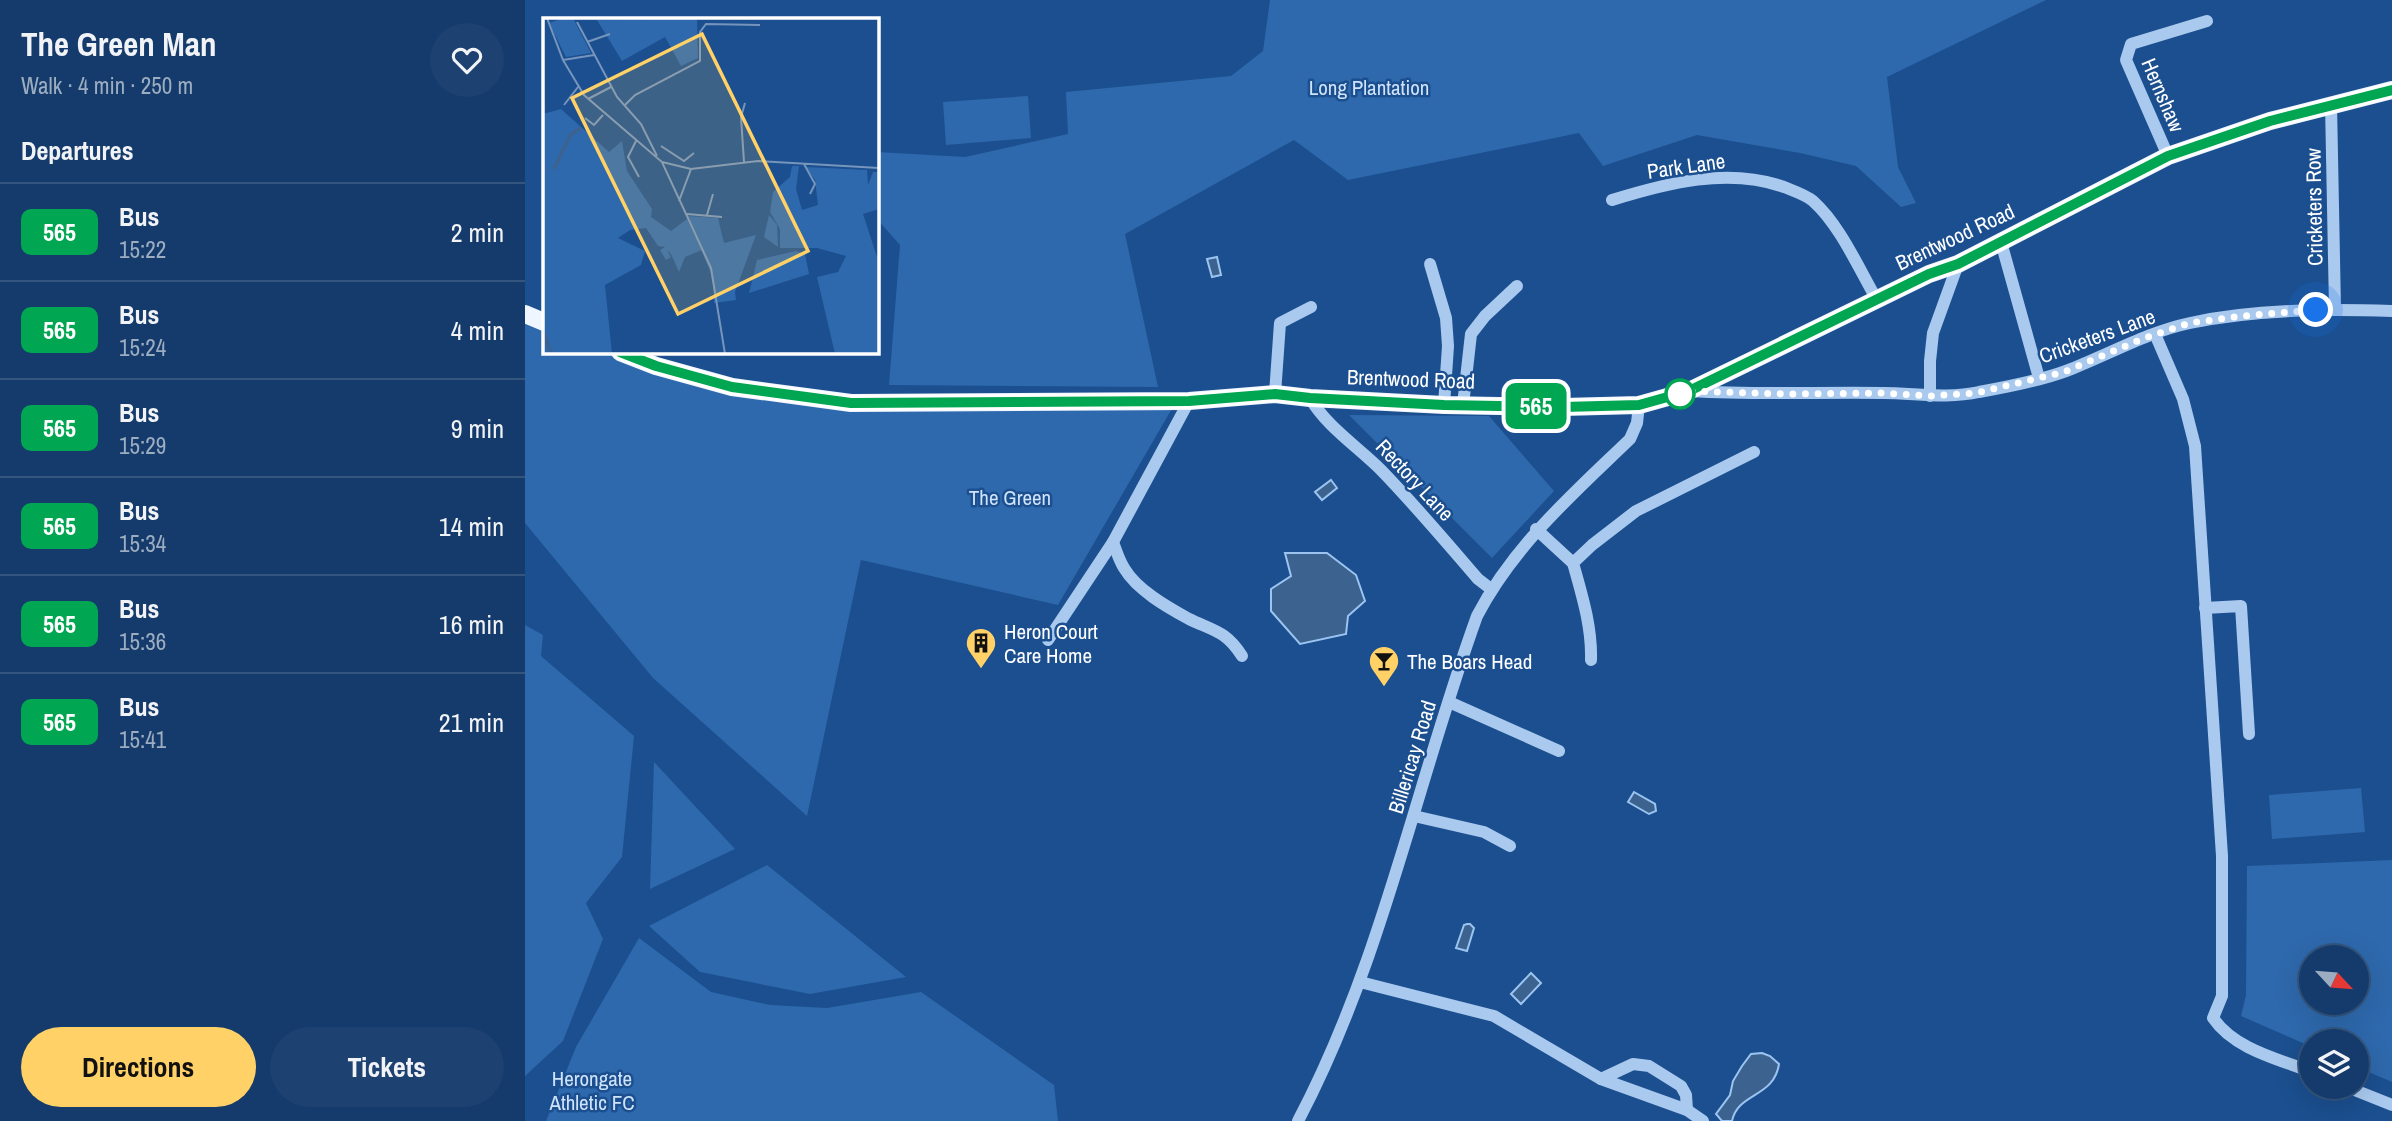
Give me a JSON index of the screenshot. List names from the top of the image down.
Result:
{
  "streets": {
    "main road": ["Brentwood Road"],
    "street": [
      "Hernshaw",
      "Park Lane",
      "Cricketers Row",
      "Cricketers Lane",
      "Rectory Lane",
      "Billericay Road"
    ]
  },
  "crossings": [
    ["Hernshaw", "Brentwood Road"],
    ["Park Lane", "Brentwood Road"],
    ["Cricketers Row", "Brentwood Road"],
    ["Cricketers Row", "Cricketers Lane"],
    ["Brentwood Road", "Cricketers Lane"],
    ["Brentwood Road", "Rectory Lane"],
    ["Brentwood Road", "Billericay Road"],
    ["Rectory Lane", "Billericay Road"]
  ],
  "parks": ["Long Plantation", "The Green", "Herongate Athletic FC"],
  "places": {
    "building": ["Heron Court Care Home"],
    "bar": ["The Boars Head"]
  },
  "lines": ["bus line 565"],
  "north": "bottom right",
  "page": {
    "heading": [
      ["The Green Man", "Walk · 4 min · 250 m"],
      "Departures"
    ],
    "on_map": "565",
    "list": [
      {
        "mark": "565",
        "name": "Bus",
        "note": "15:22",
        "value": "2 min"
      },
      {
        "mark": "565",
        "name": "Bus",
        "note": "15:24",
        "value": "4 min"
      },
      {
        "mark": "565",
        "name": "Bus",
        "note": "15:29",
        "value": "9 min"
      },
      {
        "mark": "565",
        "name": "Bus",
        "note": "15:34",
        "value": "14 min"
      },
      {
        "mark": "565",
        "name": "Bus",
        "note": "15:36",
        "value": "16 min"
      },
      {
        "mark": "565",
        "name": "Bus",
        "note": "15:41",
        "value": "21 min"
      }
    ],
    "buttons": ["Directions", "Tickets"]
  }
}
